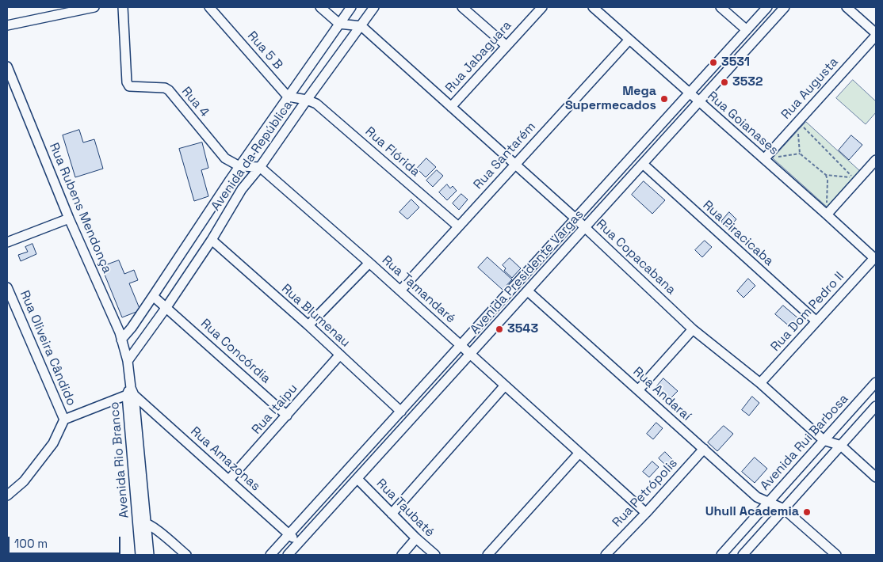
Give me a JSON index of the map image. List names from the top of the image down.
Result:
{
  "streets": {
    "street": [
      "Rua 5 B",
      "Rua Jabaguara",
      "Rua Augusta",
      "Rua 4",
      "Rua Goianases",
      "Rua Flórida",
      "Avenida da República",
      "Rua Santarém",
      "Rua Rubens Mendonça",
      "Rua Piracicaba",
      "Rua Copacabana",
      "Avenida Presidente Vargas",
      "Rua Tamandaré",
      "Rua Dom Pedro II",
      "Rua Blumenau",
      "Rua Oliveira Cândido",
      "Rua Concórdia",
      "Rua Andaraí",
      "Rua Itaipu",
      "Avenida Rui Barbosa",
      "Rua Amazonas",
      "Avenida Rio Branco",
      "Rua Petrópolis",
      "Rua Taubaté"
    ]
  },
  "crossings": [
    ["Rua 5 B", "Avenida da República"],
    ["Rua Jabaguara", "Rua Copacabana"],
    ["Rua Augusta", "Rua Goianases"],
    ["Rua 4", "Avenida da República"],
    ["Rua Goianases", "Rua Santarém"],
    ["Rua Goianases", "Avenida Presidente Vargas"],
    ["Rua Goianases", "Rua Dom Pedro II"],
    ["Rua Flórida", "Avenida da República"],
    ["Rua Flórida", "Rua Santarém"],
    ["Avenida da República", "Rua Rubens Mendonça"],
    ["Avenida da República", "Rua Copacabana"],
    ["Avenida da República", "Rua Tamandaré"],
    ["Avenida da República", "Rua Blumenau"],
    ["Avenida da República", "Rua Concórdia"],
    ["Avenida da República", "Avenida Rio Branco"],
    ["Rua Santarém", "Rua Copacabana"],
    ["Rua Santarém", "Rua Tamandaré"],
    ["Rua Rubens Mendonça", "Avenida Rio Branco"],
    ["Rua Piracicaba", "Avenida Presidente Vargas"],
    ["Rua Piracicaba", "Rua Dom Pedro II"],
    ["Rua Copacabana", "Avenida Presidente Vargas"],
    ["Rua Copacabana", "Rua Dom Pedro II"],
    ["Rua Copacabana", "Avenida Rui Barbosa"],
    ["Avenida Presidente Vargas", "Rua Tamandaré"],
    ["Avenida Presidente Vargas", "Rua Blumenau"],
    ["Avenida Presidente Vargas", "Rua Andaraí"],
    ["Avenida Presidente Vargas", "Rua Amazonas"],
    ["Avenida Presidente Vargas", "Rua Taubaté"],
    ["Rua Tamandaré", "Rua Petrópolis"],
    ["Rua Blumenau", "Rua Itaipu"],
    ["Rua Concórdia", "Rua Itaipu"],
    ["Rua Andaraí", "Avenida Rui Barbosa"],
    ["Rua Andaraí", "Rua Petrópolis"],
    ["Rua Itaipu", "Rua Amazonas"],
    ["Rua Amazonas", "Avenida Rio Branco"]
  ],
  "places": [
    "3531",
    "3532",
    "Mega Supermecados",
    "3543",
    "Uhull Academia"
  ],
  "scale_bar": "100 m"
}
